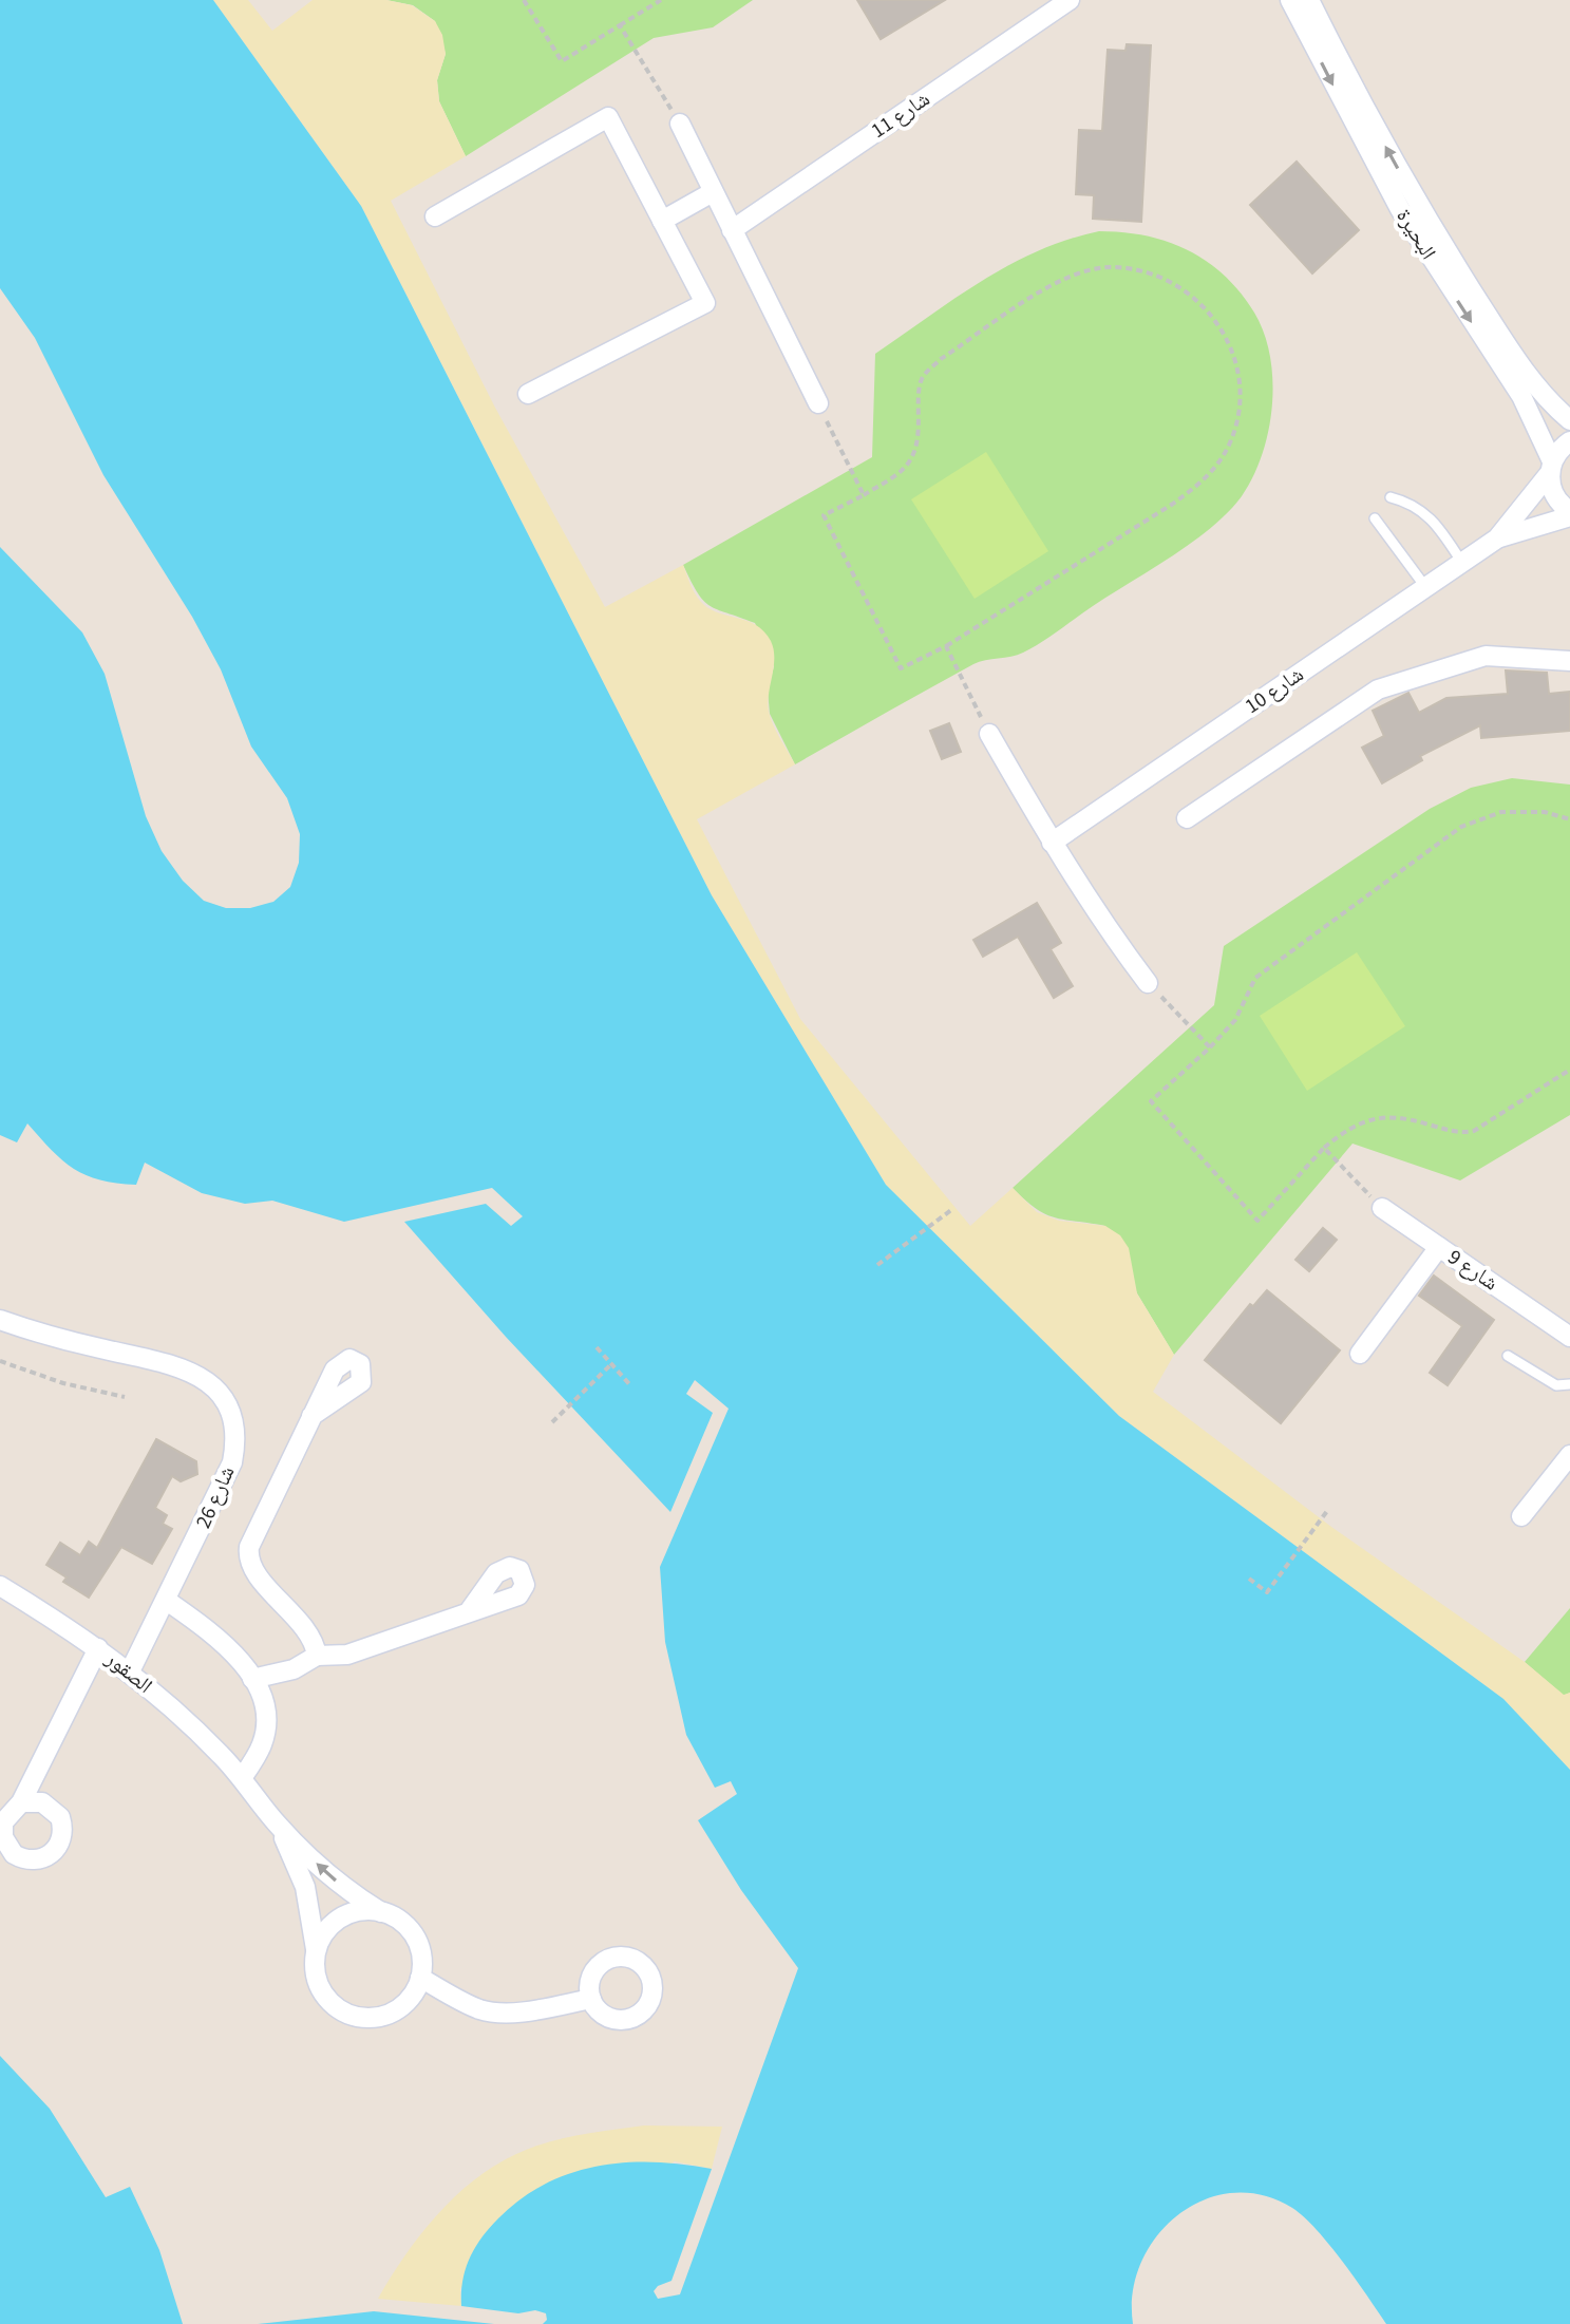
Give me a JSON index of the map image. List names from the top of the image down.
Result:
{
  "streets": {
    "street": [
      "شارع 11",
      "البحيرة",
      "شارع 10",
      "شارع 9",
      "شارع 26",
      "الصقور"
    ]
  },
  "crossings": [
    ["البحيرة", "شارع 10"],
    ["شارع 26", "الصقور"]
  ]
}
